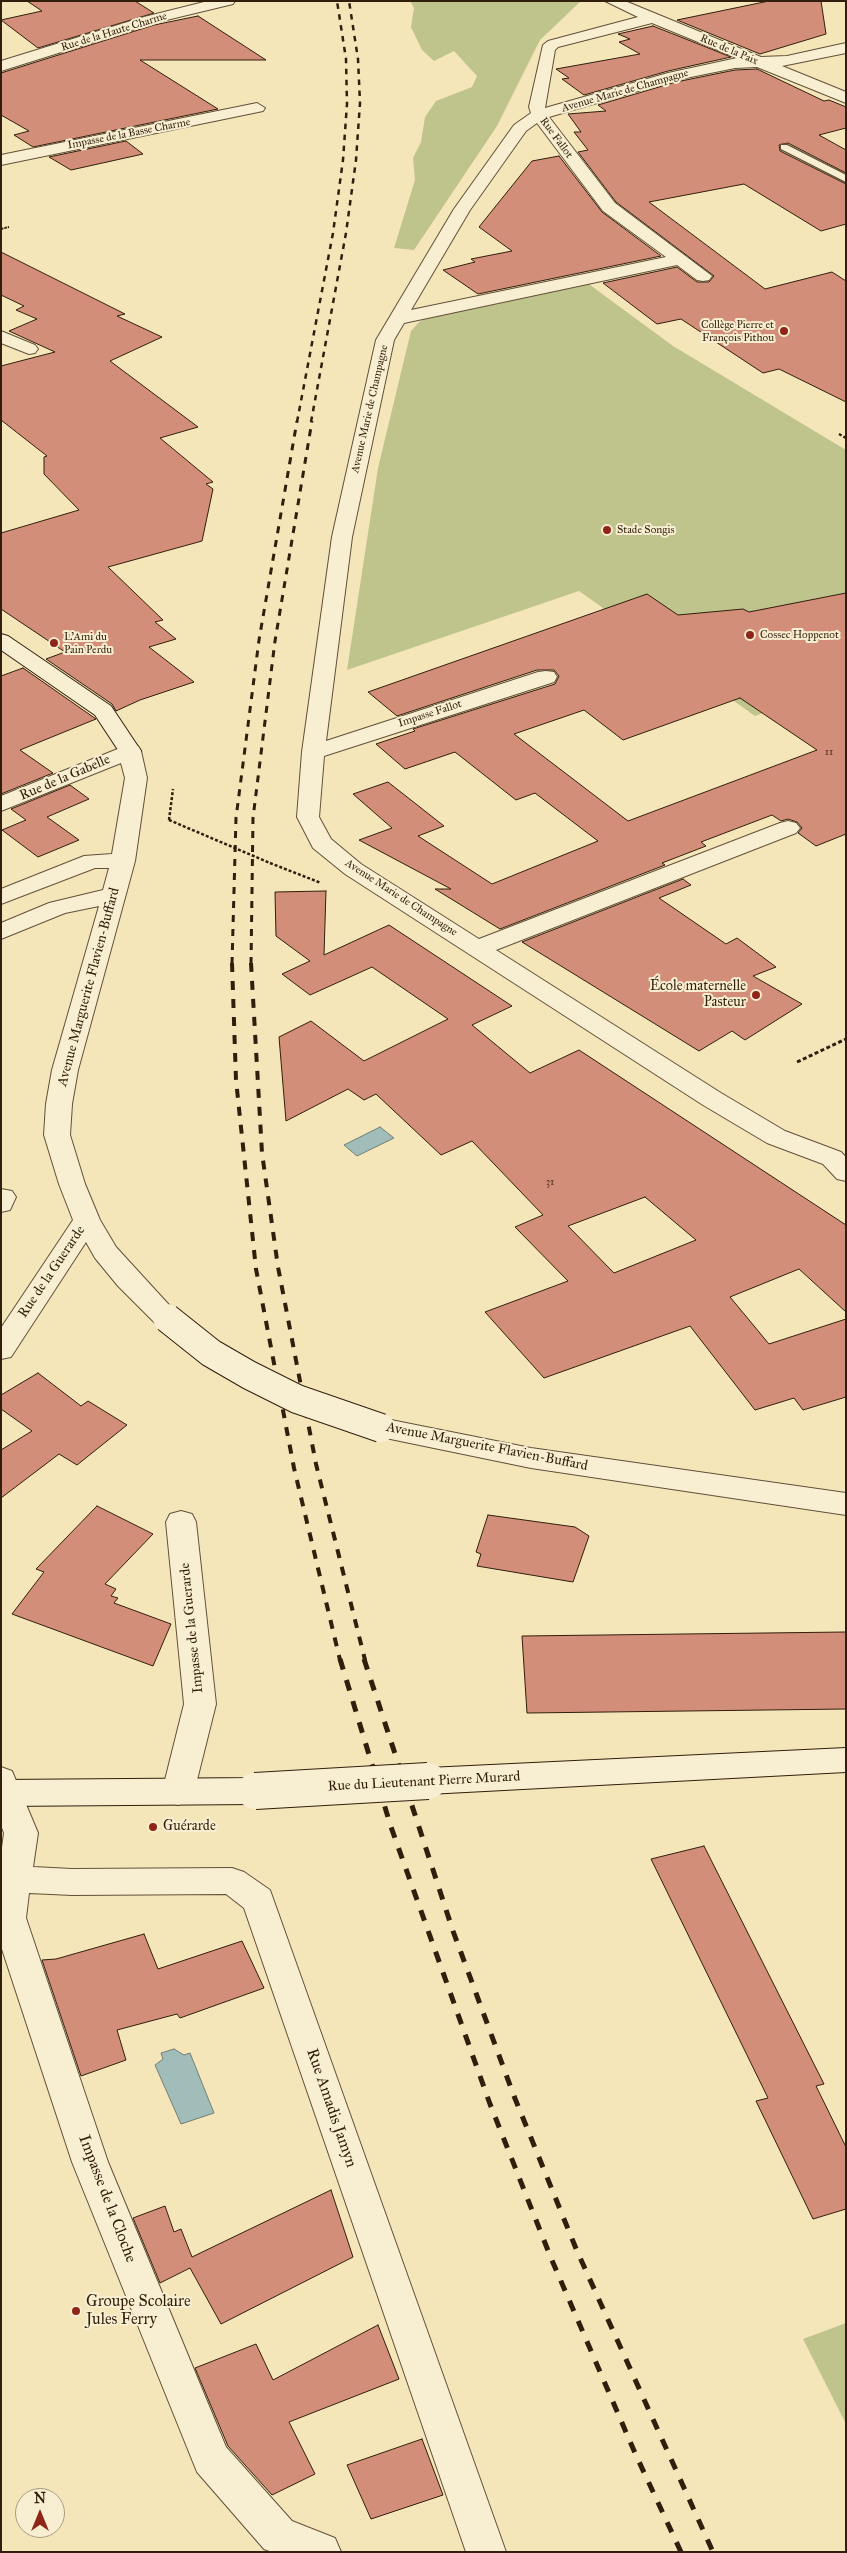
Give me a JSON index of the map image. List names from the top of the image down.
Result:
{
  "streets": {
    "street": [
      "Rue de la Haute Charme",
      "Rue de la Paix",
      "Avenue Marie de Champagne",
      "Impasse de la Basse Charme",
      "Rue Fallot",
      "Impasse Fallot",
      "Rue de la Gabelle",
      "Avenue Marguerite Flavien-Buffard",
      "Rue de la Guerarde",
      "Impasse de la Guerarde",
      "Rue du Lieutenant Pierre Murard",
      "Rue Amadis Jamyn",
      "Impasse de la Cloche"
    ]
  },
  "crossings": [
    ["Rue de la Paix", "Avenue Marie de Champagne"],
    ["Rue de la Paix", "Rue Fallot"],
    ["Avenue Marie de Champagne", "Rue Fallot"],
    ["Avenue Marie de Champagne", "Impasse Fallot"],
    ["Rue de la Gabelle", "Avenue Marguerite Flavien-Buffard"],
    ["Avenue Marguerite Flavien-Buffard", "Rue de la Guerarde"],
    ["Impasse de la Guerarde", "Rue du Lieutenant Pierre Murard"],
    ["Rue du Lieutenant Pierre Murard", "Impasse de la Cloche"],
    ["Rue Amadis Jamyn", "Impasse de la Cloche"]
  ],
  "places": [
    "Collège Pierre et François Pithou",
    "Stade Songis",
    "Cossec Hoppenot",
    "L'Ami du Pain Perdu",
    "École maternelle Pasteur",
    "Guérarde",
    "Groupe Scolaire Jules Ferry"
  ],
  "house_numbers": ["11", "31"],
  "north": "top"
}
